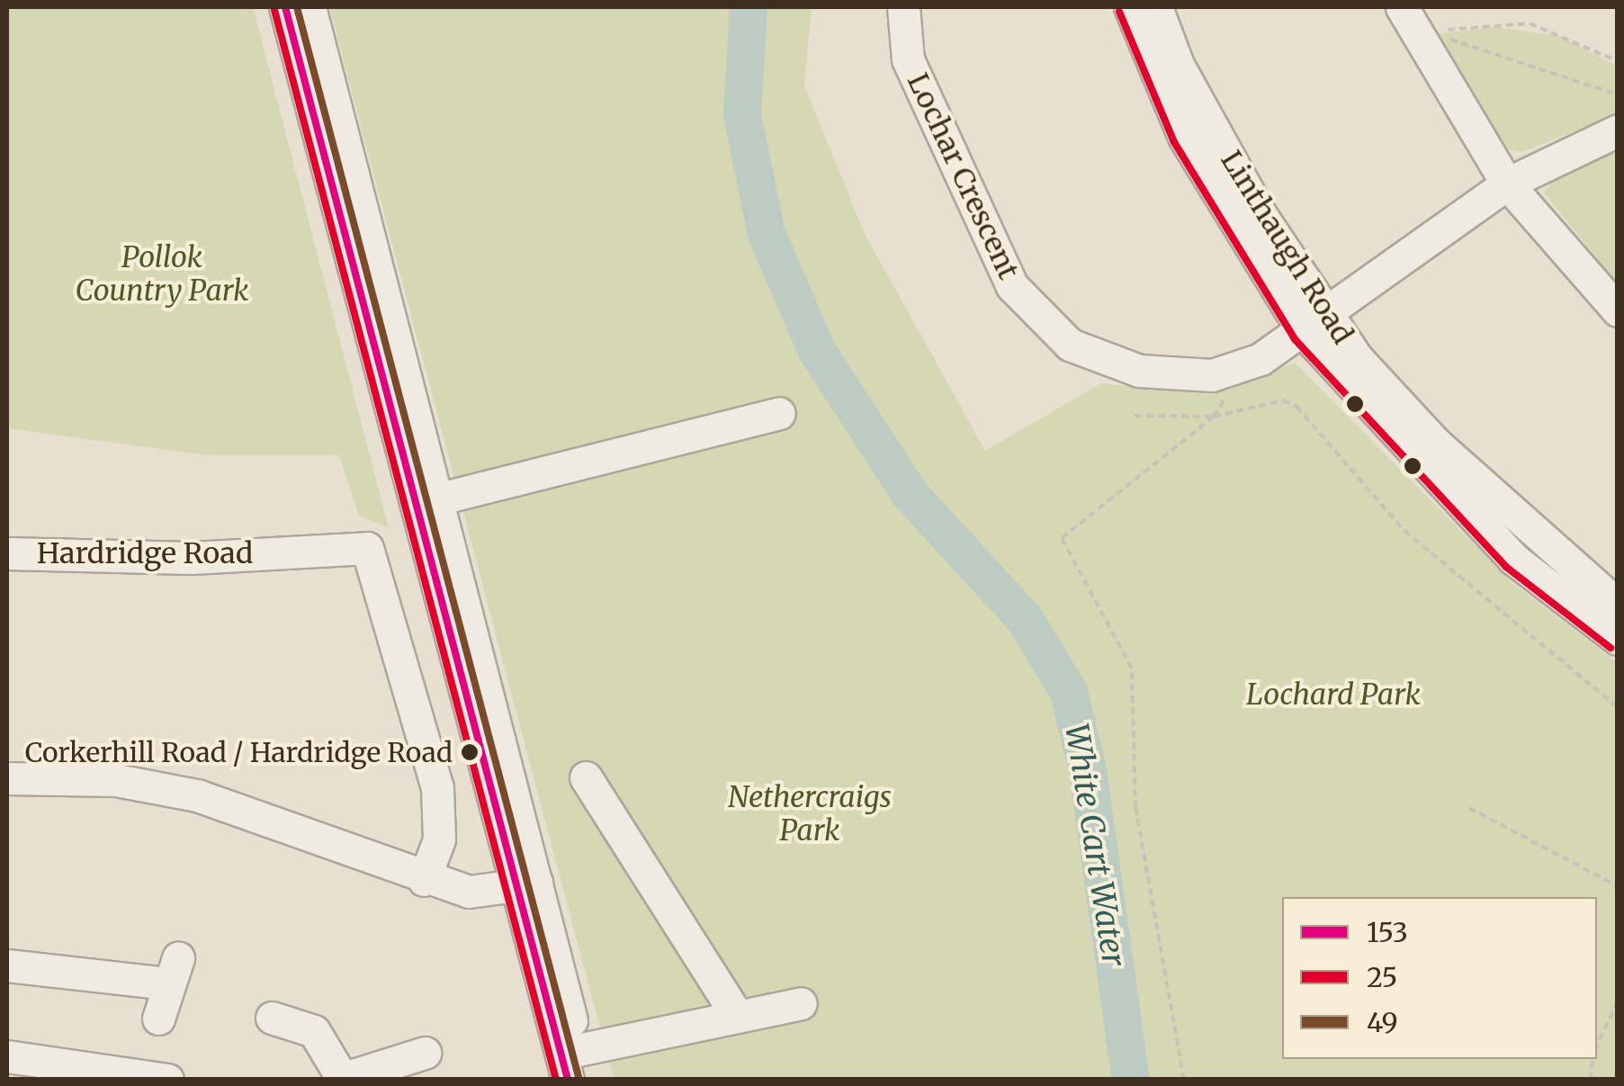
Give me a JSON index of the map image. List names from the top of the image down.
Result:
{
  "streets": {
    "street": ["Lochar Crescent", "Linthaugh Road", "Hardridge Road"]
  },
  "crossings": [
    ["Lochar Crescent", "Linthaugh Road"]
  ],
  "water": ["White Cart Water"],
  "parks": ["Pollok Country Park", "Lochard Park", "Nethercraigs Park"],
  "places": ["Corkerhill Road / Hardridge Road"],
  "lines": ["transit line 153", "transit line 49", "transit line 25"],
  "legend": ["153", "25", "49"]
}
